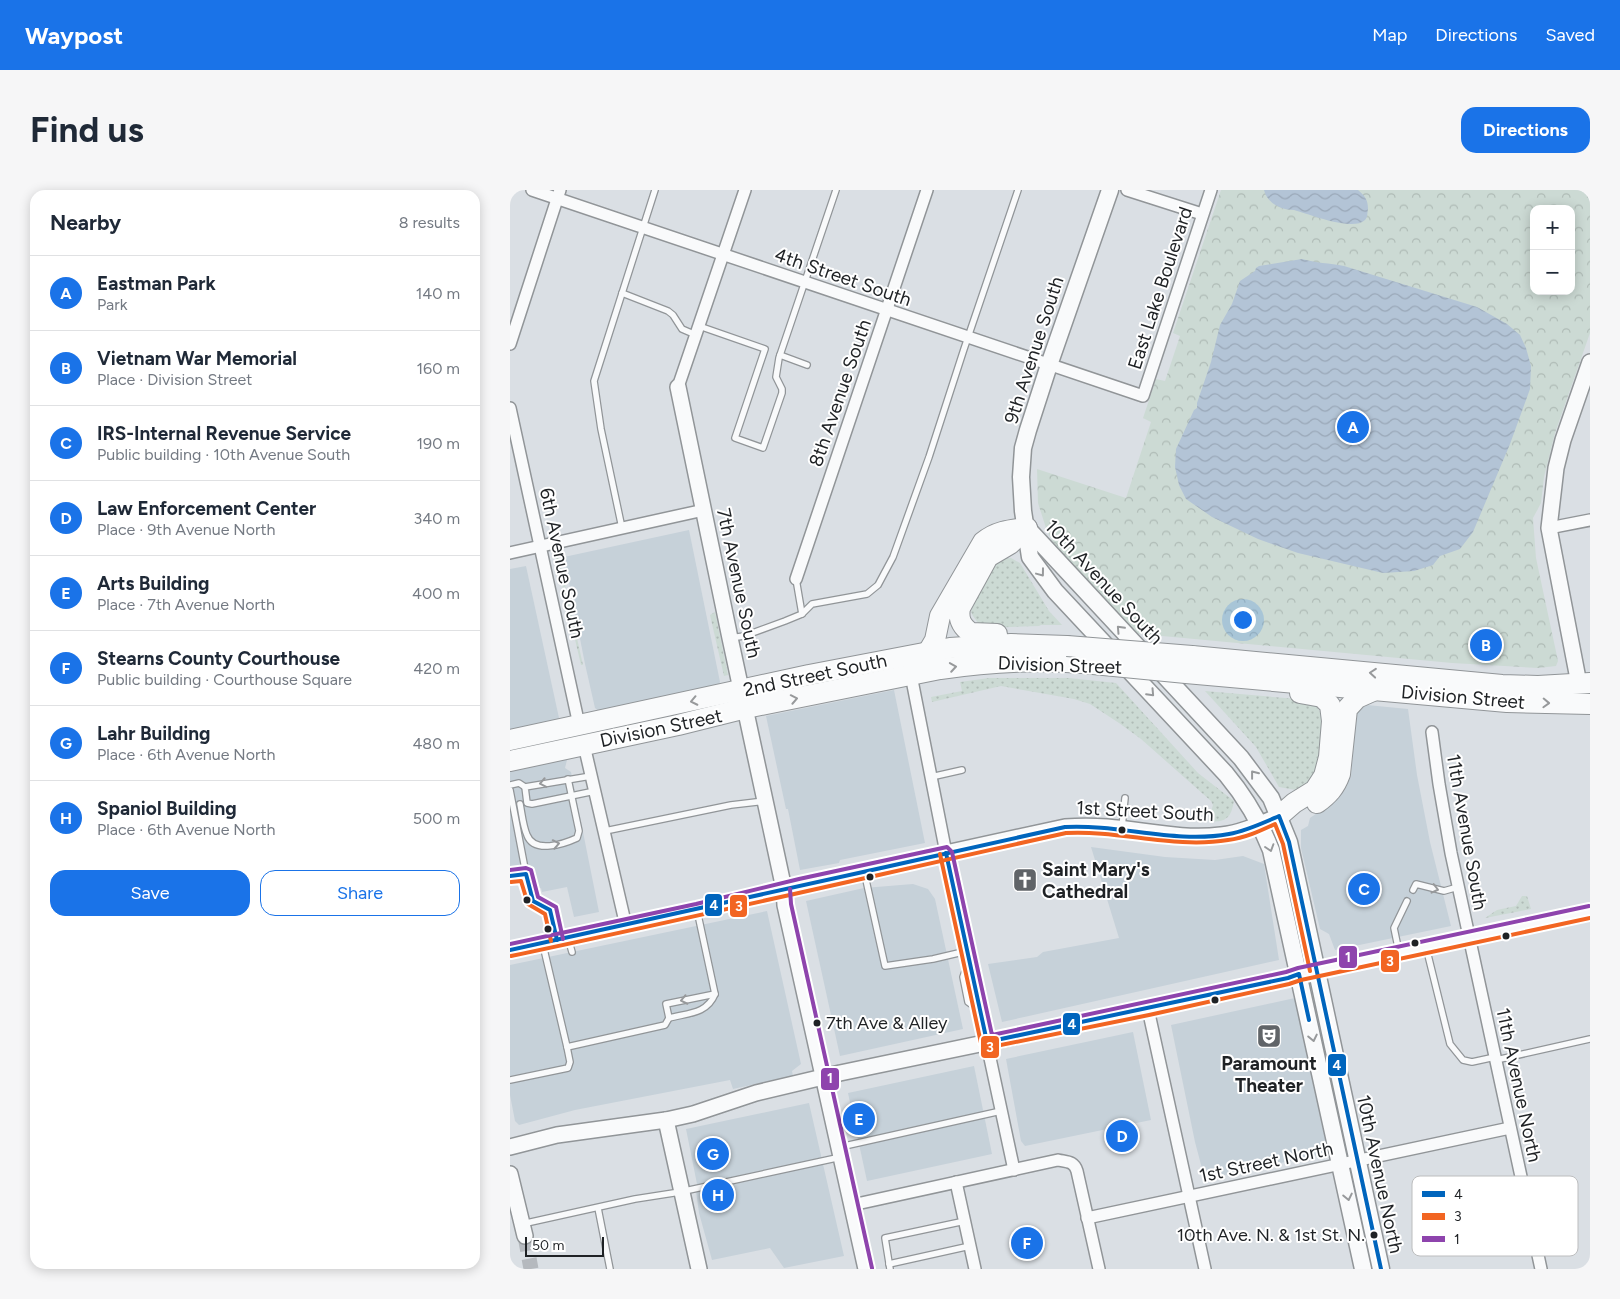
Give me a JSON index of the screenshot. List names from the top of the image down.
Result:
{
  "streets": {
    "highway": ["Division Street", "2nd Street South"],
    "main road": ["9th Avenue South", "10th Avenue South", "10th Avenue North"],
    "street": [
      "4th Street South",
      "East Lake Boulevard",
      "8th Avenue South",
      "6th Avenue South",
      "7th Avenue South",
      "1st Street South",
      "11th Avenue South",
      "11th Avenue North",
      "1st Street North"
    ]
  },
  "crossings": [
    ["4th Street South", "East Lake Boulevard"],
    ["4th Street South", "9th Avenue South"],
    ["4th Street South", "8th Avenue South"],
    ["4th Street South", "7th Avenue South"],
    ["9th Avenue South", "10th Avenue South"],
    ["6th Avenue South", "2nd Street South"],
    ["10th Avenue South", "1st Street South"],
    ["10th Avenue South", "10th Avenue North"],
    ["7th Avenue South", "Division Street"],
    ["7th Avenue South", "2nd Street South"],
    ["7th Avenue South", "1st Street South"],
    ["Division Street", "2nd Street South"],
    ["11th Avenue South", "11th Avenue North"],
    ["11th Avenue North", "1st Street North"],
    ["1st Street North", "10th Avenue North"]
  ],
  "one_way": ["2nd Street South"],
  "places": {
    "church": ["Saint Mary's Cathedral"],
    "other": ["7th Ave & Alley", "10th Ave. N. & 1st St. N."],
    "theatre": ["Paramount Theater"]
  },
  "lines": ["transit line 4", "transit line 3", "transit line 1"],
  "legend": ["4", "3", "1"],
  "scale_bar": "50 m",
  "page": {
    "header": "Waypost",
    "nav": ["Map", "Directions", "Saved"],
    "buttons": [
      "Directions",
      ["Save", "Share"]
    ],
    "title": "Find us",
    "heading": ["Nearby", "8 results"],
    "map_buttons": ["+", "−"],
    "list": [
      {
        "mark": "A",
        "name": "Eastman Park",
        "note": "Park",
        "value": "140 m"
      },
      {
        "mark": "B",
        "name": "Vietnam War Memorial",
        "note": "Place · Division Street",
        "value": "160 m"
      },
      {
        "mark": "C",
        "name": "IRS-Internal Revenue Service",
        "note": "Public building · 10th Avenue South",
        "value": "190 m"
      },
      {
        "mark": "D",
        "name": "Law Enforcement Center",
        "note": "Place · 9th Avenue North",
        "value": "340 m"
      },
      {
        "mark": "E",
        "name": "Arts Building",
        "note": "Place · 7th Avenue North",
        "value": "400 m"
      },
      {
        "mark": "F",
        "name": "Stearns County Courthouse",
        "note": "Public building · Courthouse Square",
        "value": "420 m"
      },
      {
        "mark": "G",
        "name": "Lahr Building",
        "note": "Place · 6th Avenue North",
        "value": "480 m"
      },
      {
        "mark": "H",
        "name": "Spaniol Building",
        "note": "Place · 6th Avenue North",
        "value": "500 m"
      }
    ],
    "pins": [
      "A",
      "B",
      "C",
      "E",
      "D",
      "G",
      "H",
      "F"
    ],
    "scale": "50 m"
  }
}
